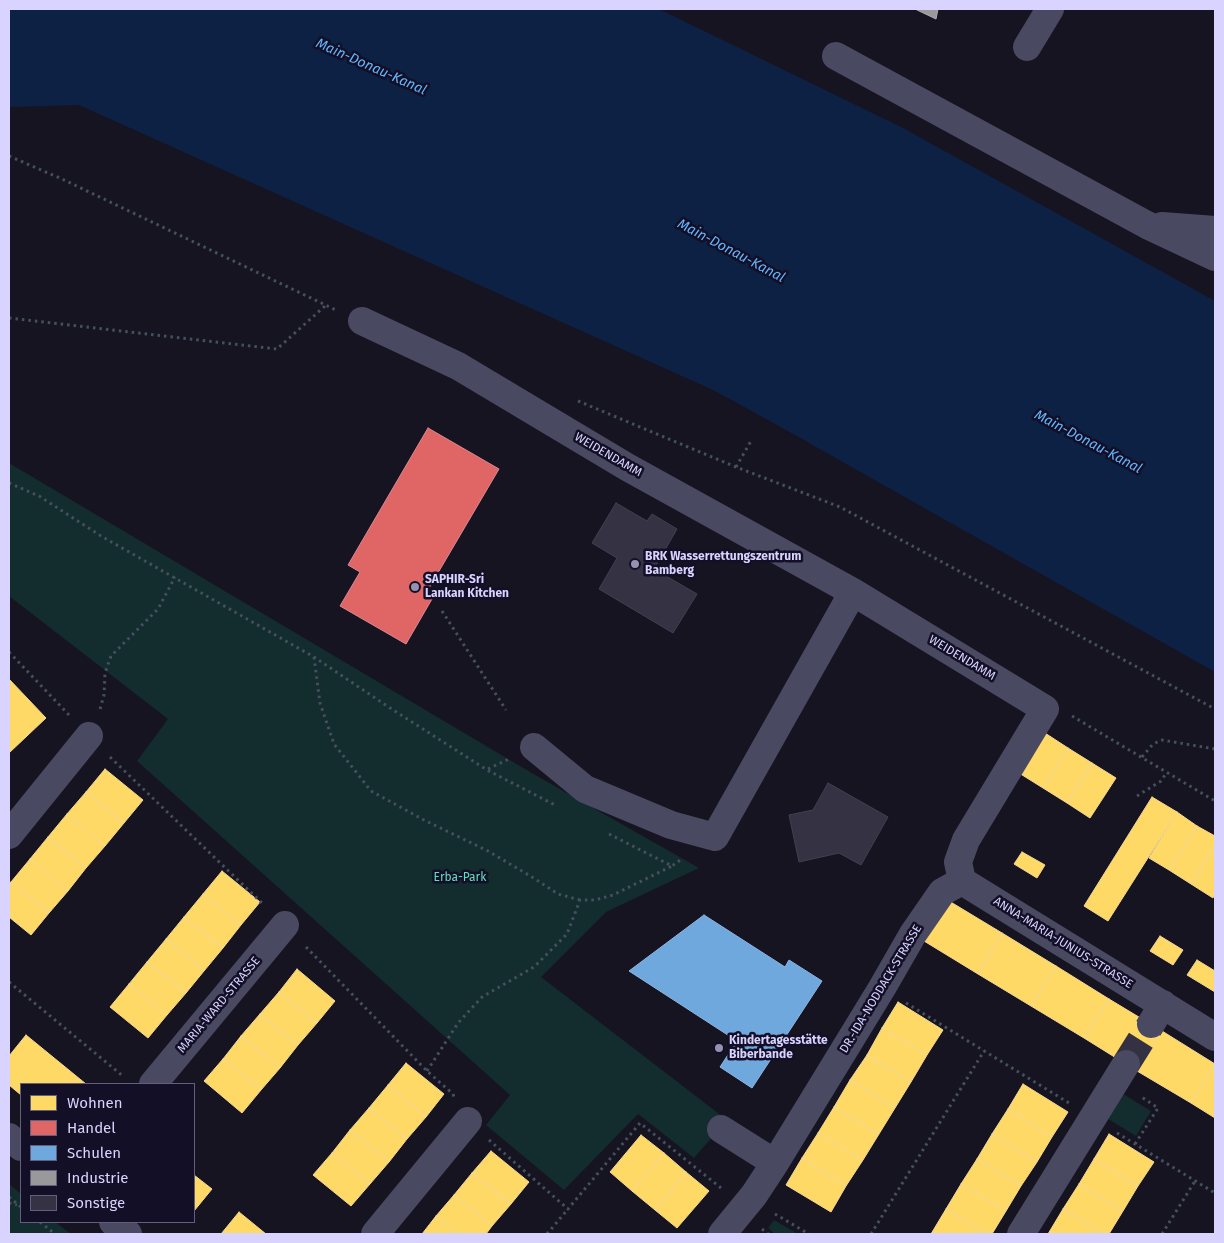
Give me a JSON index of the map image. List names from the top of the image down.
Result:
{
  "streets": {
    "street": [
      "WEIDENDAMM",
      "ANNA-MARIA-JUNIUS-STRASSE",
      "DR.-IDA-NODDACK-STRASSE",
      "MARIA-WARD-STRASSE"
    ]
  },
  "crossings": [
    ["ANNA-MARIA-JUNIUS-STRASSE", "DR.-IDA-NODDACK-STRASSE"]
  ],
  "water": ["Main-Donau-Kanal"],
  "parks": ["Erba-Park"],
  "places": ["BRK Wasserrettungszentrum Bamberg", "SAPHIR-Sri Lankan Kitchen", "Kindertagesstätte Biberbande"],
  "legend": [
    "Wohnen",
    "Handel",
    "Schulen",
    "Industrie",
    "Sonstige"
  ]
}
